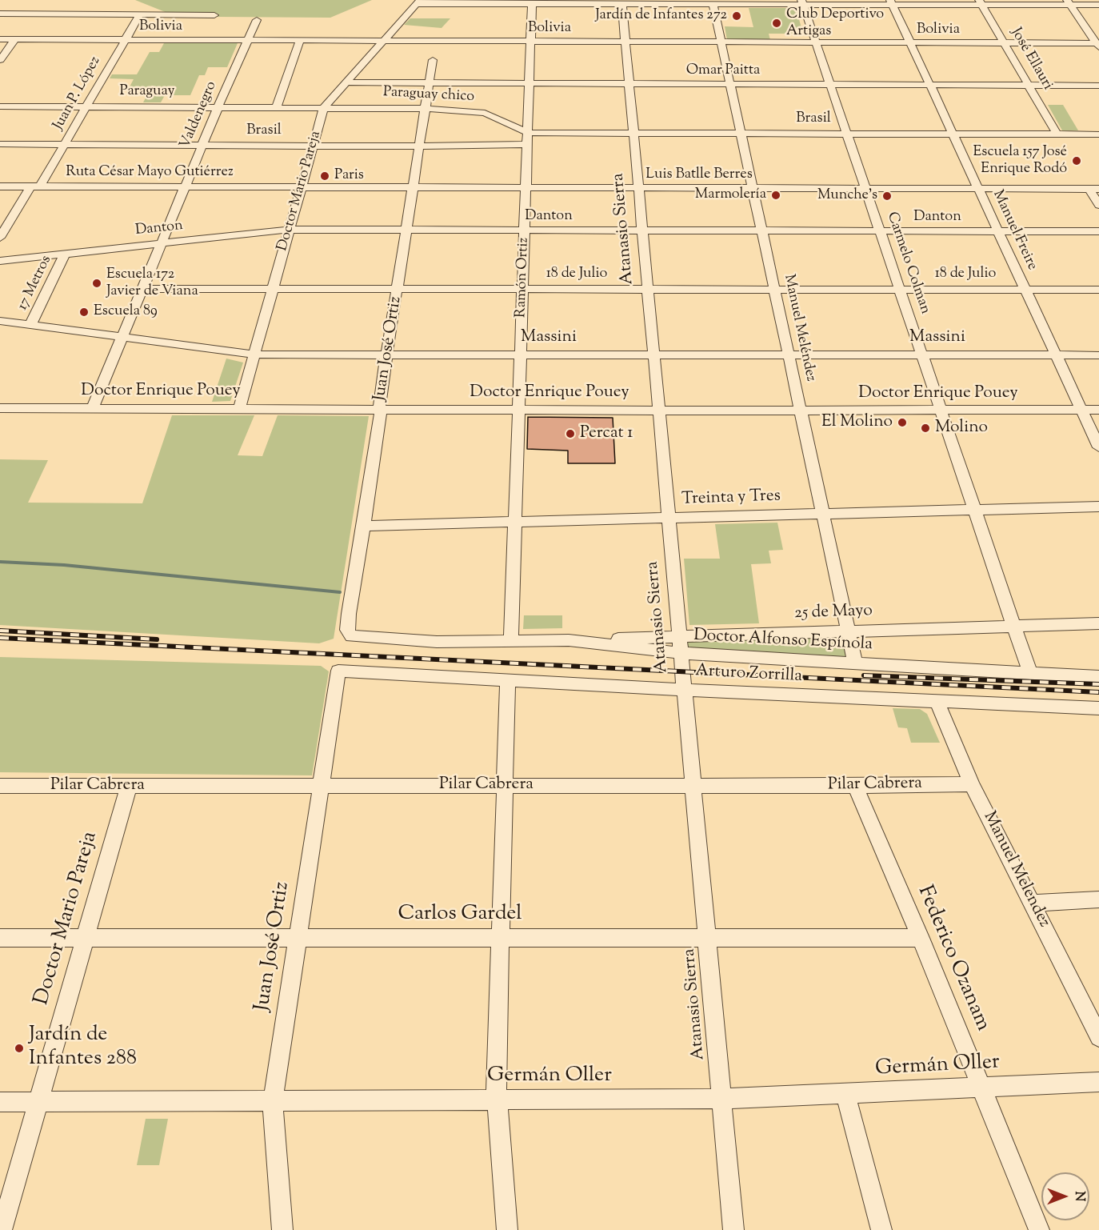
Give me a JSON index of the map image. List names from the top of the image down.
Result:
{
  "streets": {
    "street": [
      "Bolivia",
      "José Ellauri",
      "Omar Paitta",
      "Paraguay",
      "Juan P. López",
      "Paraguay chico",
      "Valdenegro",
      "Brasil",
      "Ruta César Mayo Gutiérrez",
      "Luis Batlle Berres",
      "Doctor Mario Pareja",
      "Danton",
      "Atanasio Sierra",
      "Manuel Freire",
      "Carmelo Colman",
      "18 de Julio",
      "Ramón Ortiz",
      "17 Metros",
      "Manuel Meléndez",
      "Massini",
      "Juan José Ortiz",
      "Doctor Enrique Pouey",
      "Treinta y Tres",
      "25 de Mayo",
      "Doctor Alfonso Espínola",
      "Arturo Zorrilla",
      "Pilar Cabrera",
      "Manuel Melendez",
      "Carlos Gardel",
      "Federico Ozanam",
      "Germán Oller"
    ]
  },
  "crossings": [
    ["Bolivia", "José Ellauri"],
    ["Bolivia", "Juan P. López"],
    ["Bolivia", "Valdenegro"],
    ["Bolivia", "Doctor Mario Pareja"],
    ["Bolivia", "Atanasio Sierra"],
    ["Bolivia", "Manuel Freire"],
    ["Bolivia", "Carmelo Colman"],
    ["Bolivia", "Ramón Ortiz"],
    ["Bolivia", "Manuel Meléndez"],
    ["José Ellauri", "Omar Paitta"],
    ["José Ellauri", "Brasil"],
    ["Omar Paitta", "Doctor Mario Pareja"],
    ["Omar Paitta", "Atanasio Sierra"],
    ["Omar Paitta", "Manuel Freire"],
    ["Omar Paitta", "Carmelo Colman"],
    ["Omar Paitta", "Ramón Ortiz"],
    ["Omar Paitta", "Manuel Meléndez"],
    ["Omar Paitta", "Juan José Ortiz"],
    ["Paraguay", "Juan P. López"],
    ["Paraguay", "Paraguay chico"],
    ["Paraguay", "Valdenegro"],
    ["Paraguay", "Doctor Mario Pareja"],
    ["Juan P. López", "Brasil"],
    ["Juan P. López", "Ruta César Mayo Gutiérrez"],
    ["Paraguay chico", "Brasil"],
    ["Paraguay chico", "Doctor Mario Pareja"],
    ["Paraguay chico", "Ramón Ortiz"],
    ["Paraguay chico", "Juan José Ortiz"],
    ["Valdenegro", "Brasil"],
    ["Valdenegro", "Ruta César Mayo Gutiérrez"],
    ["Valdenegro", "Danton"],
    ["Valdenegro", "18 de Julio"],
    ["Valdenegro", "Massini"],
    ["Valdenegro", "Doctor Enrique Pouey"],
    ["Brasil", "Doctor Mario Pareja"],
    ["Brasil", "Atanasio Sierra"],
    ["Brasil", "Manuel Freire"],
    ["Brasil", "Carmelo Colman"],
    ["Brasil", "Ramón Ortiz"],
    ["Brasil", "Manuel Meléndez"],
    ["Brasil", "Juan José Ortiz"],
    ["Ruta César Mayo Gutiérrez", "Luis Batlle Berres"],
    ["Ruta César Mayo Gutiérrez", "Doctor Mario Pareja"],
    ["Luis Batlle Berres", "Doctor Mario Pareja"],
    ["Luis Batlle Berres", "Atanasio Sierra"],
    ["Luis Batlle Berres", "Manuel Freire"],
    ["Luis Batlle Berres", "Carmelo Colman"],
    ["Luis Batlle Berres", "Ramón Ortiz"],
    ["Luis Batlle Berres", "Manuel Meléndez"],
    ["Luis Batlle Berres", "Juan José Ortiz"],
    ["Doctor Mario Pareja", "Danton"],
    ["Doctor Mario Pareja", "18 de Julio"],
    ["Doctor Mario Pareja", "Massini"],
    ["Doctor Mario Pareja", "Doctor Enrique Pouey"],
    ["Doctor Mario Pareja", "Pilar Cabrera"],
    ["Doctor Mario Pareja", "Carlos Gardel"],
    ["Doctor Mario Pareja", "Germán Oller"],
    ["Danton", "Atanasio Sierra"],
    ["Danton", "Manuel Freire"],
    ["Danton", "Carmelo Colman"],
    ["Danton", "Ramón Ortiz"],
    ["Danton", "17 Metros"],
    ["Danton", "Manuel Meléndez"],
    ["Danton", "Juan José Ortiz"],
    ["Atanasio Sierra", "18 de Julio"],
    ["Atanasio Sierra", "Massini"],
    ["Atanasio Sierra", "Doctor Enrique Pouey"],
    ["Atanasio Sierra", "Treinta y Tres"],
    ["Atanasio Sierra", "25 de Mayo"],
    ["Atanasio Sierra", "Doctor Alfonso Espínola"],
    ["Atanasio Sierra", "Arturo Zorrilla"],
    ["Atanasio Sierra", "Pilar Cabrera"],
    ["Atanasio Sierra", "Carlos Gardel"],
    ["Atanasio Sierra", "Germán Oller"],
    ["Manuel Freire", "18 de Julio"],
    ["Manuel Freire", "Massini"],
    ["Manuel Freire", "Doctor Enrique Pouey"],
    ["Carmelo Colman", "18 de Julio"],
    ["Carmelo Colman", "Massini"],
    ["Carmelo Colman", "Doctor Enrique Pouey"],
    ["Carmelo Colman", "Treinta y Tres"],
    ["Carmelo Colman", "25 de Mayo"],
    ["Carmelo Colman", "Doctor Alfonso Espínola"],
    ["18 de Julio", "Ramón Ortiz"],
    ["18 de Julio", "Manuel Meléndez"],
    ["18 de Julio", "Juan José Ortiz"],
    ["Ramón Ortiz", "Massini"],
    ["Ramón Ortiz", "Doctor Enrique Pouey"],
    ["Ramón Ortiz", "Treinta y Tres"],
    ["Ramón Ortiz", "Doctor Alfonso Espínola"],
    ["17 Metros", "Massini"],
    ["Manuel Meléndez", "Massini"],
    ["Manuel Meléndez", "Doctor Enrique Pouey"],
    ["Manuel Meléndez", "Treinta y Tres"],
    ["Manuel Meléndez", "25 de Mayo"],
    ["Manuel Meléndez", "Doctor Alfonso Espínola"],
    ["Massini", "Juan José Ortiz"],
    ["Juan José Ortiz", "Doctor Enrique Pouey"],
    ["Juan José Ortiz", "Treinta y Tres"],
    ["Juan José Ortiz", "Doctor Alfonso Espínola"],
    ["Juan José Ortiz", "Arturo Zorrilla"],
    ["Juan José Ortiz", "Pilar Cabrera"],
    ["Juan José Ortiz", "Carlos Gardel"],
    ["Juan José Ortiz", "Germán Oller"],
    ["25 de Mayo", "Doctor Alfonso Espínola"],
    ["Arturo Zorrilla", "Manuel Melendez"],
    ["Pilar Cabrera", "Manuel Melendez"],
    ["Pilar Cabrera", "Federico Ozanam"],
    ["Carlos Gardel", "Federico Ozanam"],
    ["Federico Ozanam", "Germán Oller"]
  ],
  "places": [
    "Jardín de Infantes 272",
    "Club Deportivo Artigas",
    "Escuela 157 José Enrique Rodó",
    "Paris",
    "Marmolería",
    "Munche's",
    "Escuela 172 Javier de Viana",
    "Escuela 89",
    "El Molino",
    "Molino",
    "Percat 1",
    "Jardín de Infantes 288"
  ],
  "north": "right"
}
